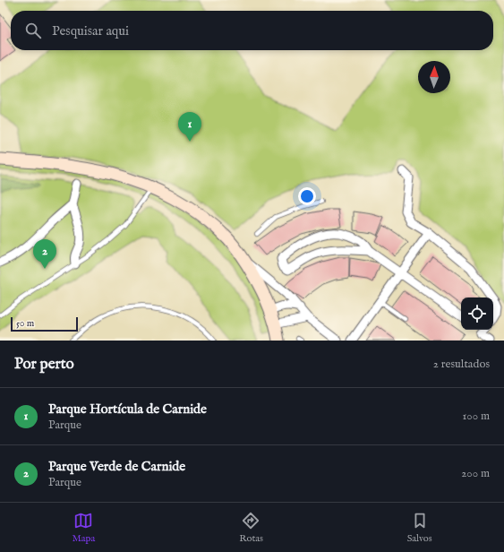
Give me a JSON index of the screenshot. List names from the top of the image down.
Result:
{
  "scale_bar": "50 m",
  "north": "top",
  "page": {
    "search": "Pesquisar aqui",
    "pins": ["1", "2"],
    "scale": "50 m",
    "heading": ["Por perto", "2 resultados"],
    "list": [
      {
        "mark": "1",
        "name": "Parque Hortícula de Carnide",
        "note": "Parque",
        "value": "100 m"
      },
      {
        "mark": "2",
        "name": "Parque Verde de Carnide",
        "note": "Parque",
        "value": "200 m"
      }
    ],
    "nav": ["Mapa", "Rotas", "Salvos"]
  }
}
